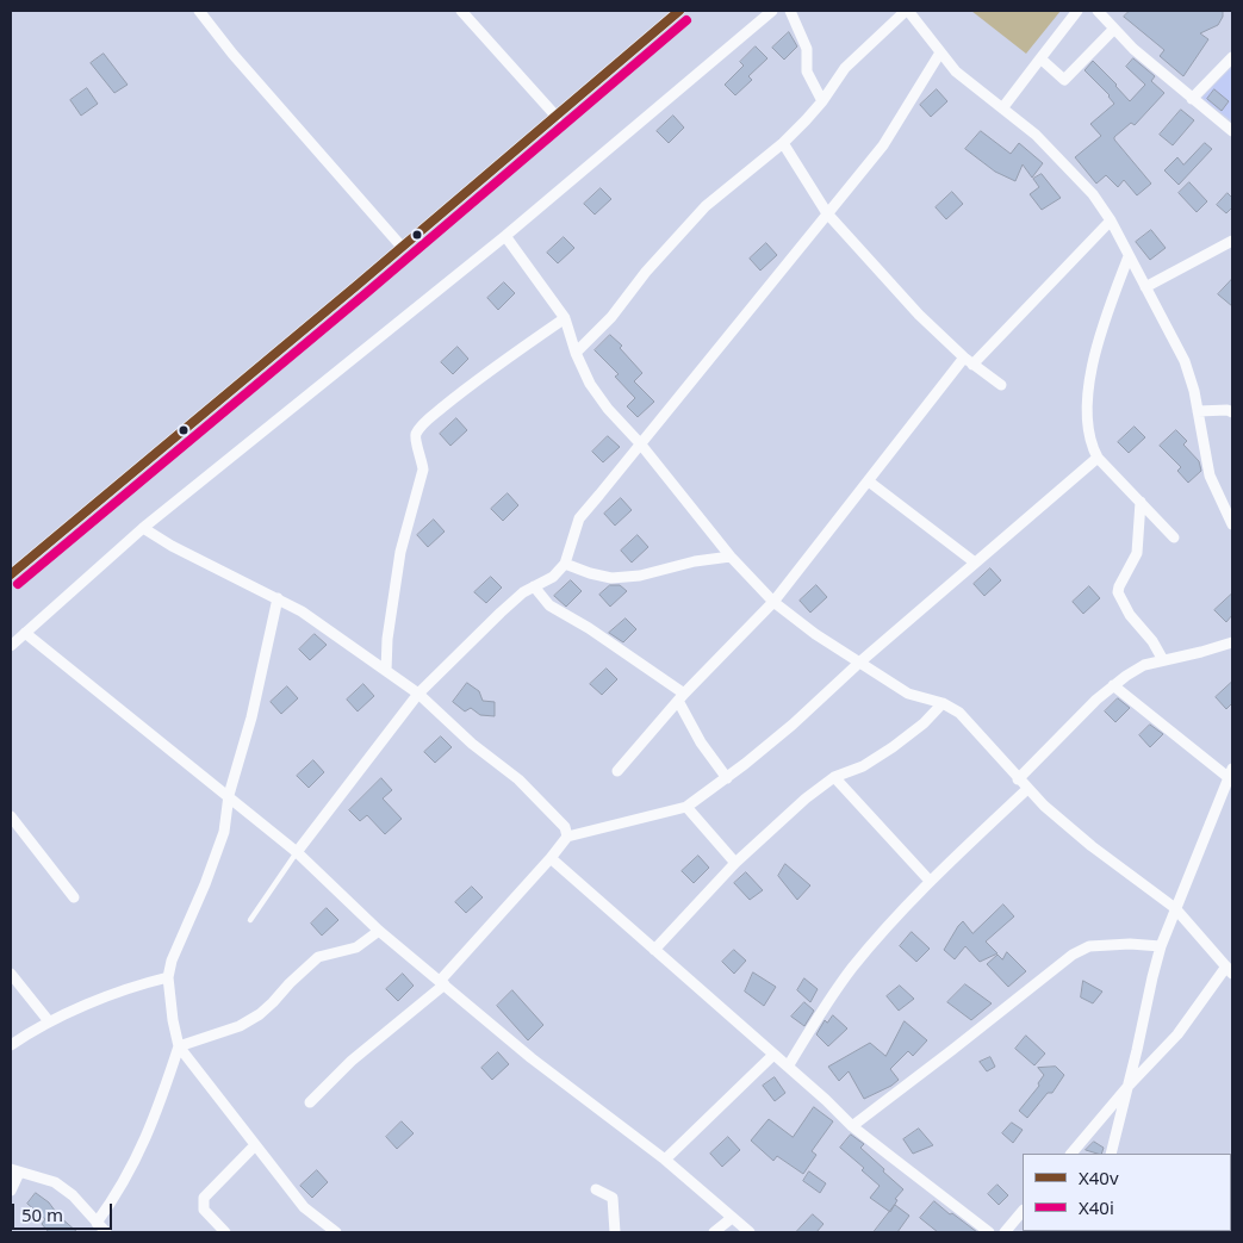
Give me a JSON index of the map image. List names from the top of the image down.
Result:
{
  "lines": ["transit line X40v", "transit line X40i"],
  "legend": ["X40v", "X40i"],
  "scale_bar": "50 m"
}
